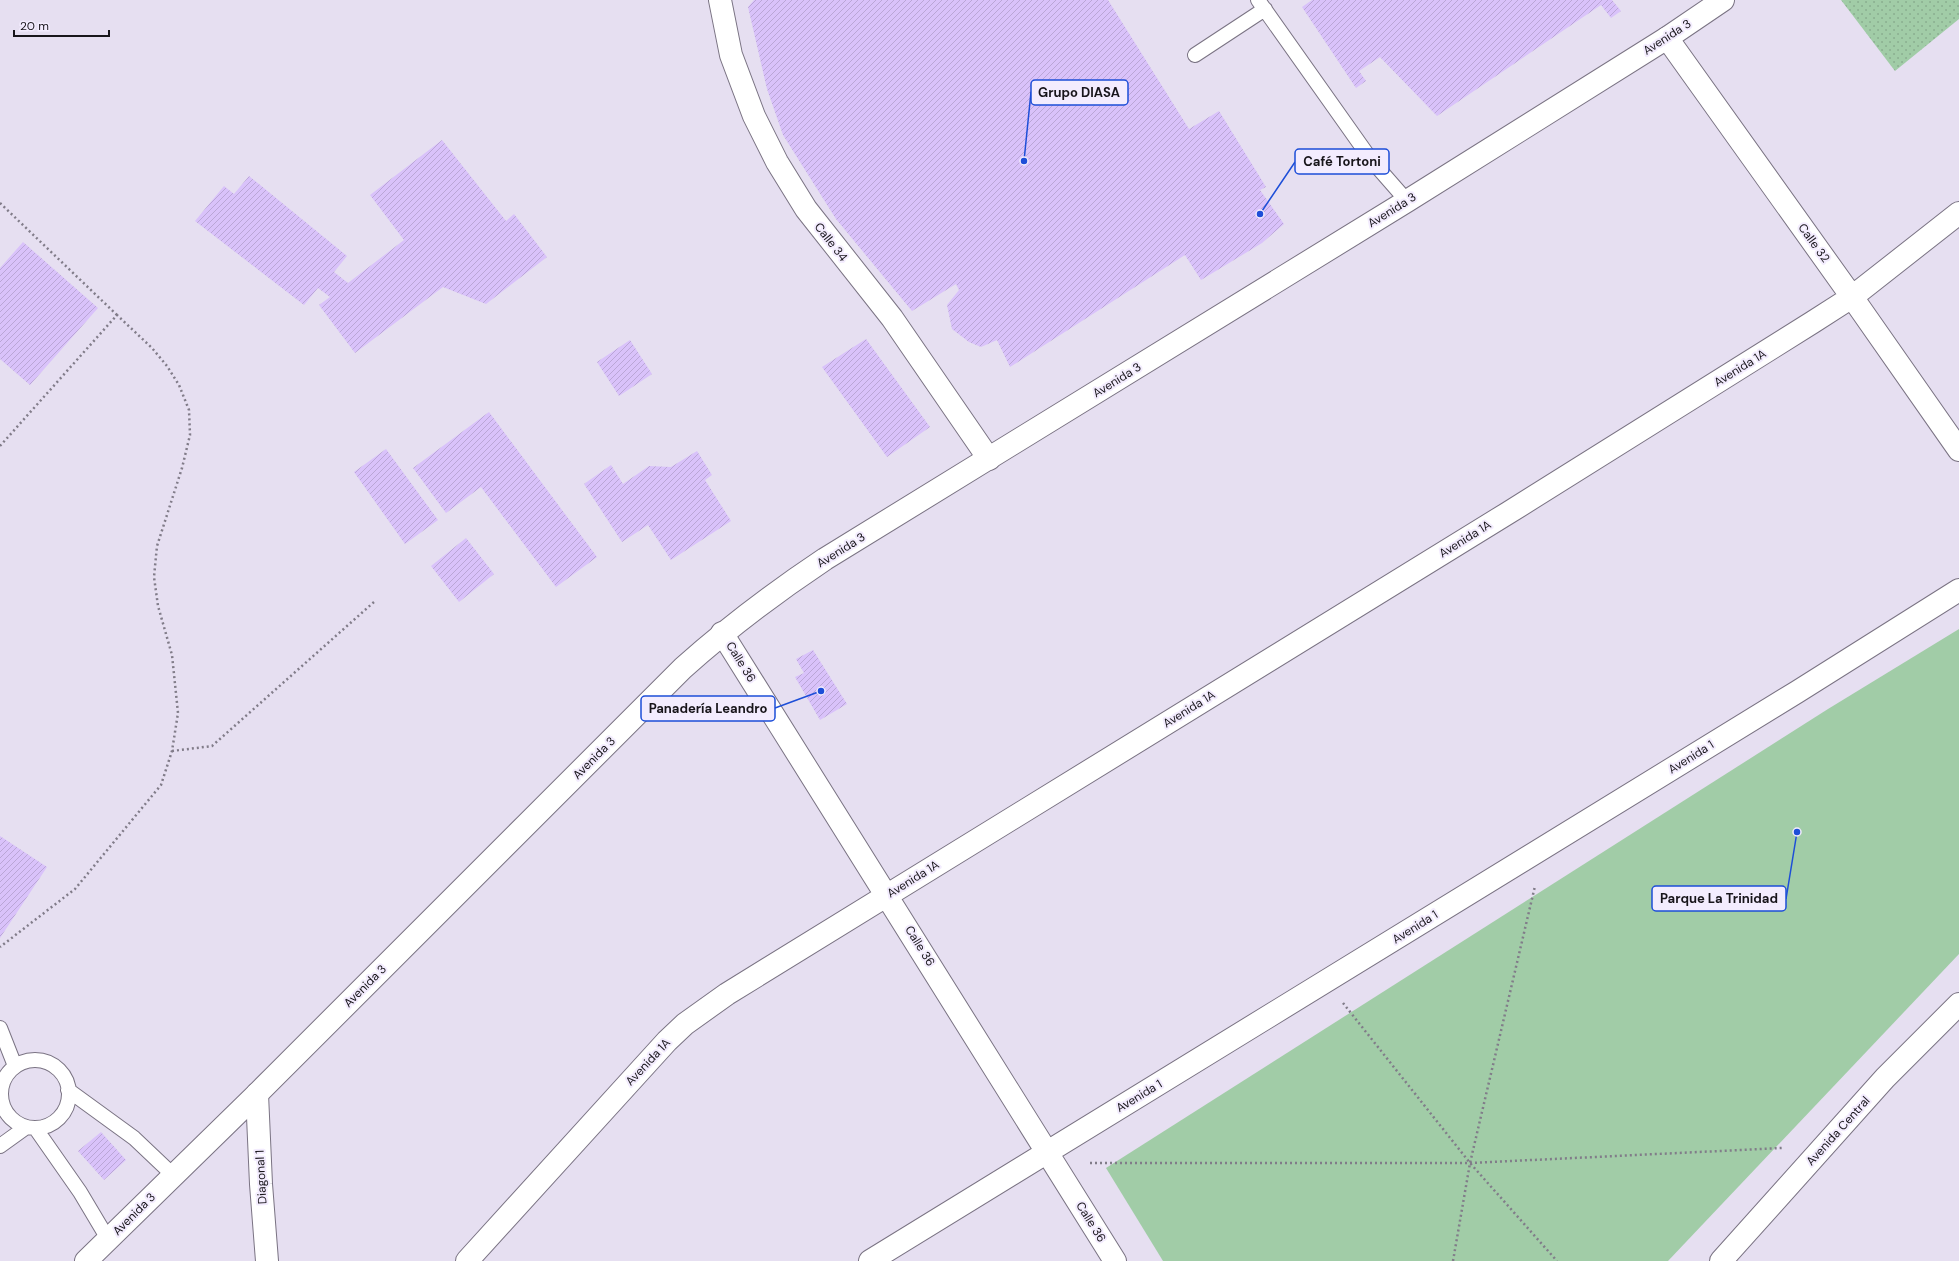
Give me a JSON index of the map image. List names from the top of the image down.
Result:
{
  "streets": {
    "street": [
      "Avenida 3",
      "Calle 34",
      "Calle 32",
      "Avenida 1A",
      "Calle 36",
      "Avenida 1",
      "Avenida Central",
      "Diagonal 1"
    ]
  },
  "crossings": [
    ["Avenida 3", "Calle 34"],
    ["Avenida 3", "Calle 32"],
    ["Avenida 3", "Calle 36"],
    ["Avenida 3", "Diagonal 1"],
    ["Calle 32", "Avenida 1A"],
    ["Avenida 1A", "Calle 36"],
    ["Calle 36", "Avenida 1"]
  ],
  "places": [
    "Grupo DIASA",
    "Café Tortoni",
    "Panadería Leandro",
    "Parque La Trinidad"
  ],
  "scale_bar": "20 m"
}
